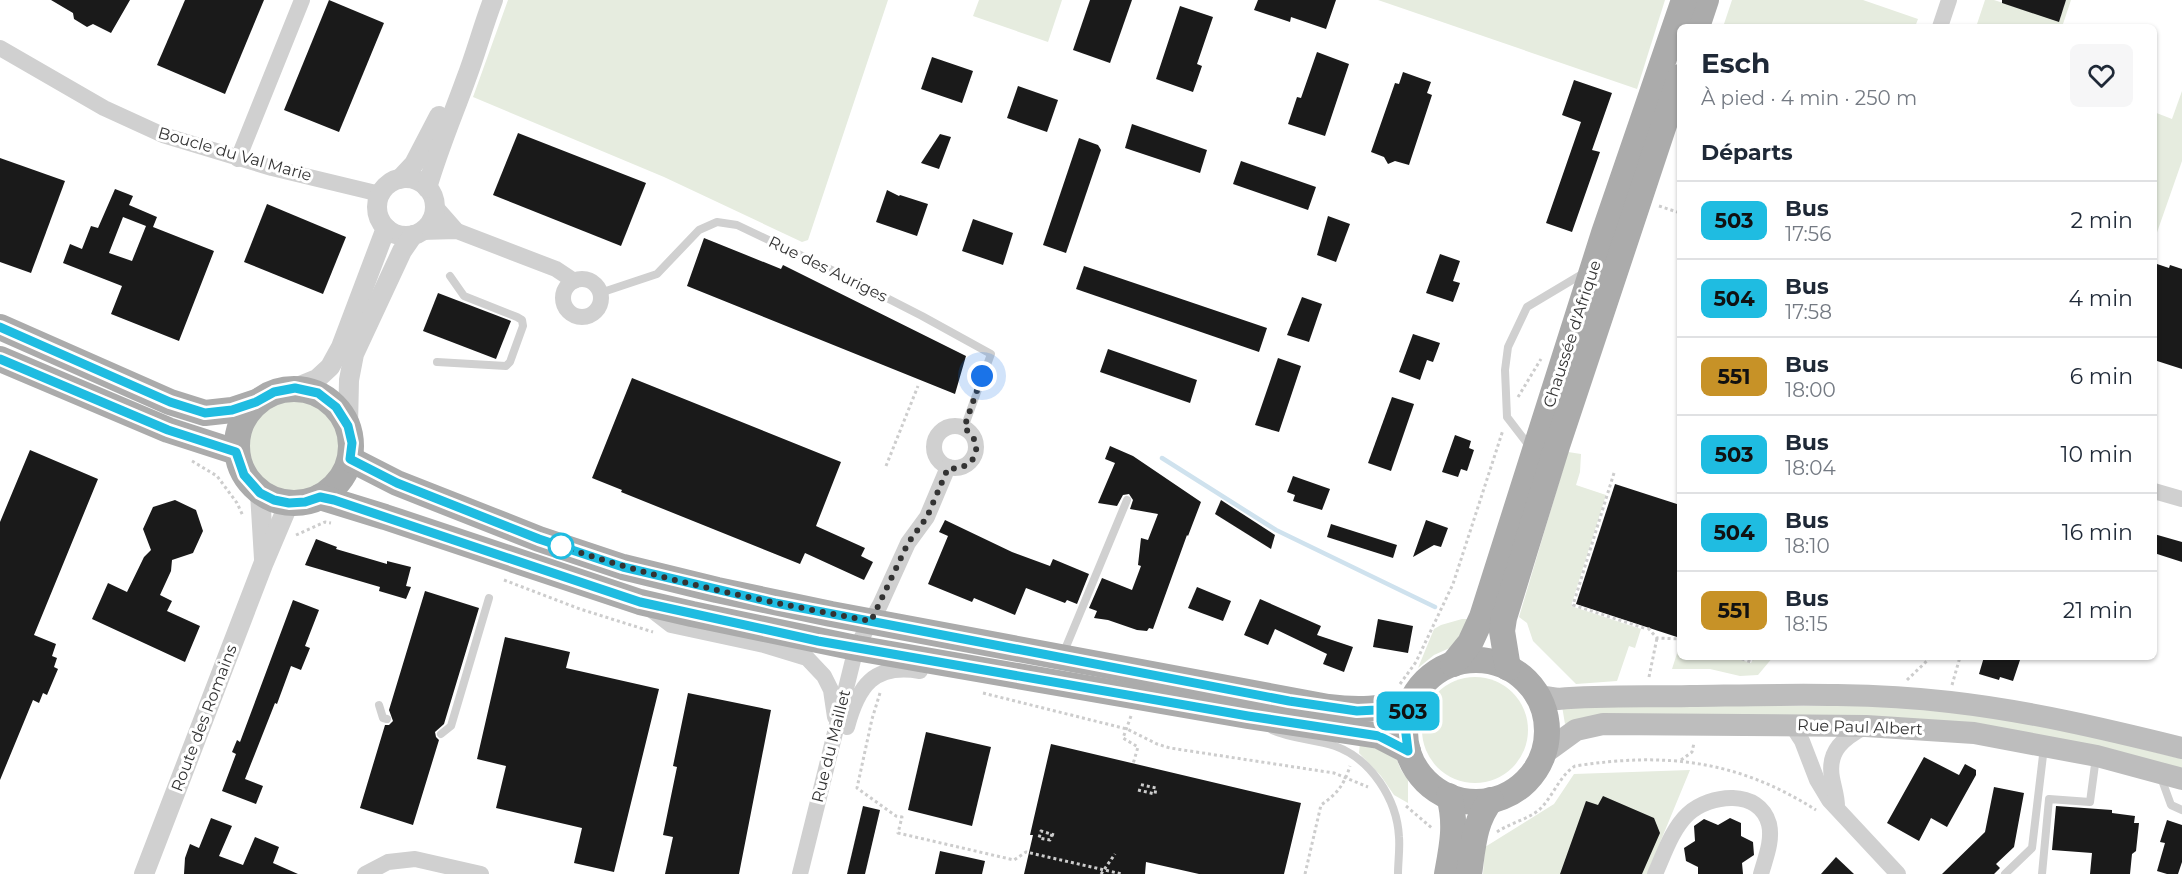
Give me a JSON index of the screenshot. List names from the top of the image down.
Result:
{
  "streets": {
    "main road": ["Chaussée d'Afrique", "Rue Paul Albert"],
    "street": ["Boucle du Val Marie", "Route des Romains", "Rue du Maillet"],
    "lane": ["Rue des Auriges"]
  },
  "crossings": [
    ["Chaussée d'Afrique", "Rue Paul Albert"]
  ],
  "lines": ["bus line 503"],
  "page": {
    "on_map": "503",
    "heading": [
      ["Esch", "À pied · 4 min · 250 m"],
      "Départs"
    ],
    "list": [
      {
        "mark": "503",
        "name": "Bus",
        "note": "17:56",
        "value": "2 min"
      },
      {
        "mark": "504",
        "name": "Bus",
        "note": "17:58",
        "value": "4 min"
      },
      {
        "mark": "551",
        "name": "Bus",
        "note": "18:00",
        "value": "6 min"
      },
      {
        "mark": "503",
        "name": "Bus",
        "note": "18:04",
        "value": "10 min"
      },
      {
        "mark": "504",
        "name": "Bus",
        "note": "18:10",
        "value": "16 min"
      },
      {
        "mark": "551",
        "name": "Bus",
        "note": "18:15",
        "value": "21 min"
      }
    ]
  }
}
